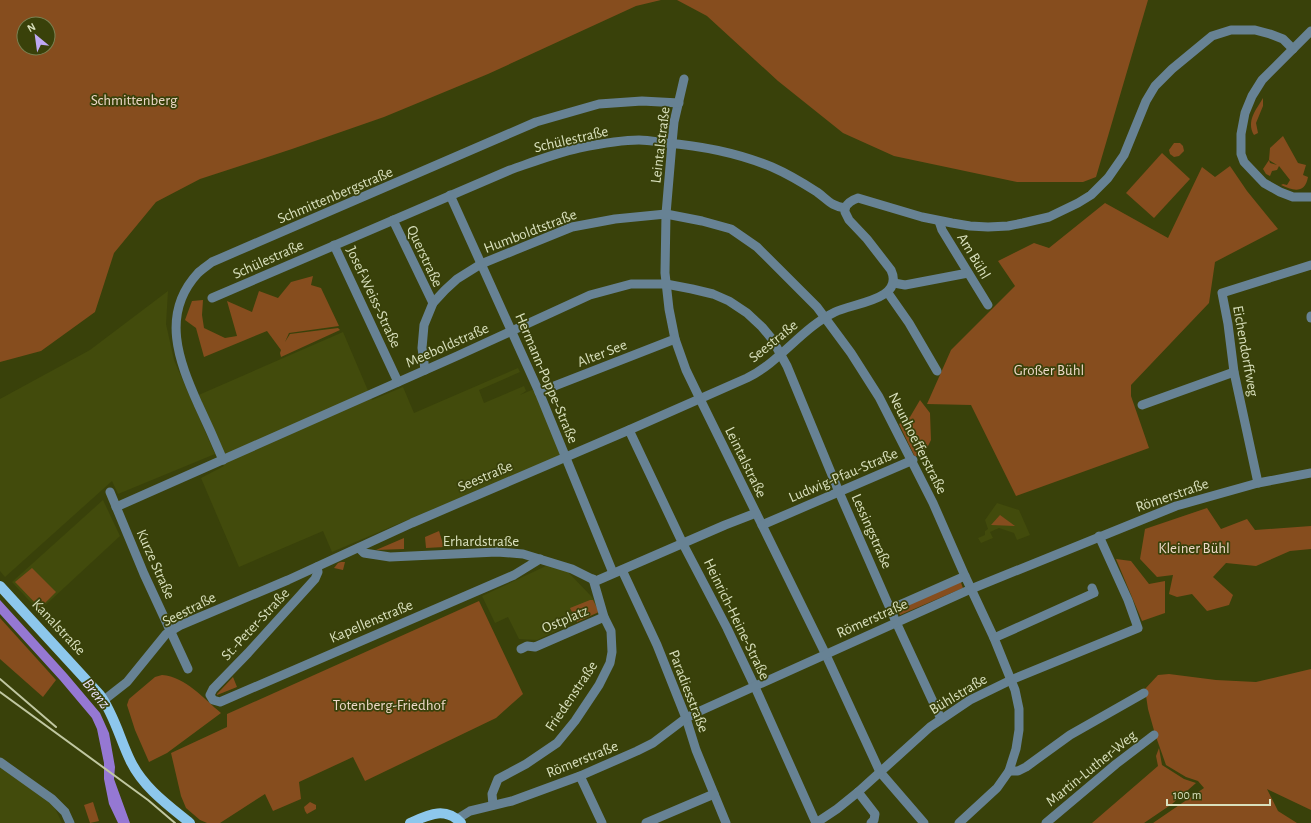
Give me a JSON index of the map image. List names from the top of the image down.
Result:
{
  "streets": {
    "main road": ["Kanalstraße"],
    "street": [
      "Schülestraße",
      "Leintalstraße",
      "Schmittenbergstraße",
      "Humboldtstraße",
      "Querstraße",
      "Am Bühl",
      "Josef-Weiss-Straße",
      "Seestraße",
      "Meeboldstraße",
      "Eichendorffweg",
      "Alter See",
      "Hermann-Poppe-Straße",
      "Neunhoefferstraße",
      "Ludwig-Pfau-Straße",
      "Römerstraße",
      "Lessingstraße",
      "Erhardstraße",
      "Kurze Straße",
      "Ostplatz",
      "Heinrich-Heine-Straße",
      "Kapellenstraße",
      "St.-Peter-Straße",
      "Paradiesstraße",
      "Bühlstraße",
      "Friedenstraße",
      "Martin-Luther-Weg"
    ]
  },
  "crossings": [
    ["Schülestraße", "Leintalstraße"],
    ["Schülestraße", "Querstraße"],
    ["Schülestraße", "Josef-Weiss-Straße"],
    ["Schülestraße", "Hermann-Poppe-Straße"],
    ["Leintalstraße", "Schmittenbergstraße"],
    ["Leintalstraße", "Humboldtstraße"],
    ["Leintalstraße", "Seestraße"],
    ["Leintalstraße", "Meeboldstraße"],
    ["Leintalstraße", "Alter See"],
    ["Leintalstraße", "Ludwig-Pfau-Straße"],
    ["Leintalstraße", "Römerstraße"],
    ["Leintalstraße", "Bühlstraße"],
    ["Schmittenbergstraße", "Meeboldstraße"],
    ["Humboldtstraße", "Querstraße"],
    ["Humboldtstraße", "Seestraße"],
    ["Humboldtstraße", "Meeboldstraße"],
    ["Humboldtstraße", "Hermann-Poppe-Straße"],
    ["Humboldtstraße", "Neunhoefferstraße"],
    ["Josef-Weiss-Straße", "Meeboldstraße"],
    ["Seestraße", "Meeboldstraße"],
    ["Seestraße", "Hermann-Poppe-Straße"],
    ["Seestraße", "Neunhoefferstraße"],
    ["Seestraße", "Lessingstraße"],
    ["Seestraße", "Erhardstraße"],
    ["Seestraße", "Kurze Straße"],
    ["Seestraße", "Heinrich-Heine-Straße"],
    ["Seestraße", "St.-Peter-Straße"],
    ["Seestraße", "Kanalstraße"],
    ["Meeboldstraße", "Hermann-Poppe-Straße"],
    ["Meeboldstraße", "Lessingstraße"],
    ["Meeboldstraße", "Kurze Straße"],
    ["Eichendorffweg", "Römerstraße"],
    ["Alter See", "Hermann-Poppe-Straße"],
    ["Neunhoefferstraße", "Ludwig-Pfau-Straße"],
    ["Neunhoefferstraße", "Römerstraße"],
    ["Neunhoefferstraße", "Bühlstraße"],
    ["Ludwig-Pfau-Straße", "Lessingstraße"],
    ["Römerstraße", "Lessingstraße"],
    ["Römerstraße", "Heinrich-Heine-Straße"],
    ["Römerstraße", "Paradiesstraße"],
    ["Römerstraße", "Bühlstraße"],
    ["Römerstraße", "Friedenstraße"],
    ["Lessingstraße", "Bühlstraße"],
    ["Erhardstraße", "Ostplatz"],
    ["Erhardstraße", "Kapellenstraße"],
    ["Ostplatz", "Friedenstraße"],
    ["Heinrich-Heine-Straße", "Bühlstraße"],
    ["Kapellenstraße", "St.-Peter-Straße"]
  ],
  "water": ["Brenz"],
  "parks": [
    "Schmittenberg",
    "Großer Bühl",
    "Kleiner Bühl",
    "Totenberg-Friedhof"
  ],
  "scale_bar": "100 m",
  "north": "top left"
}
